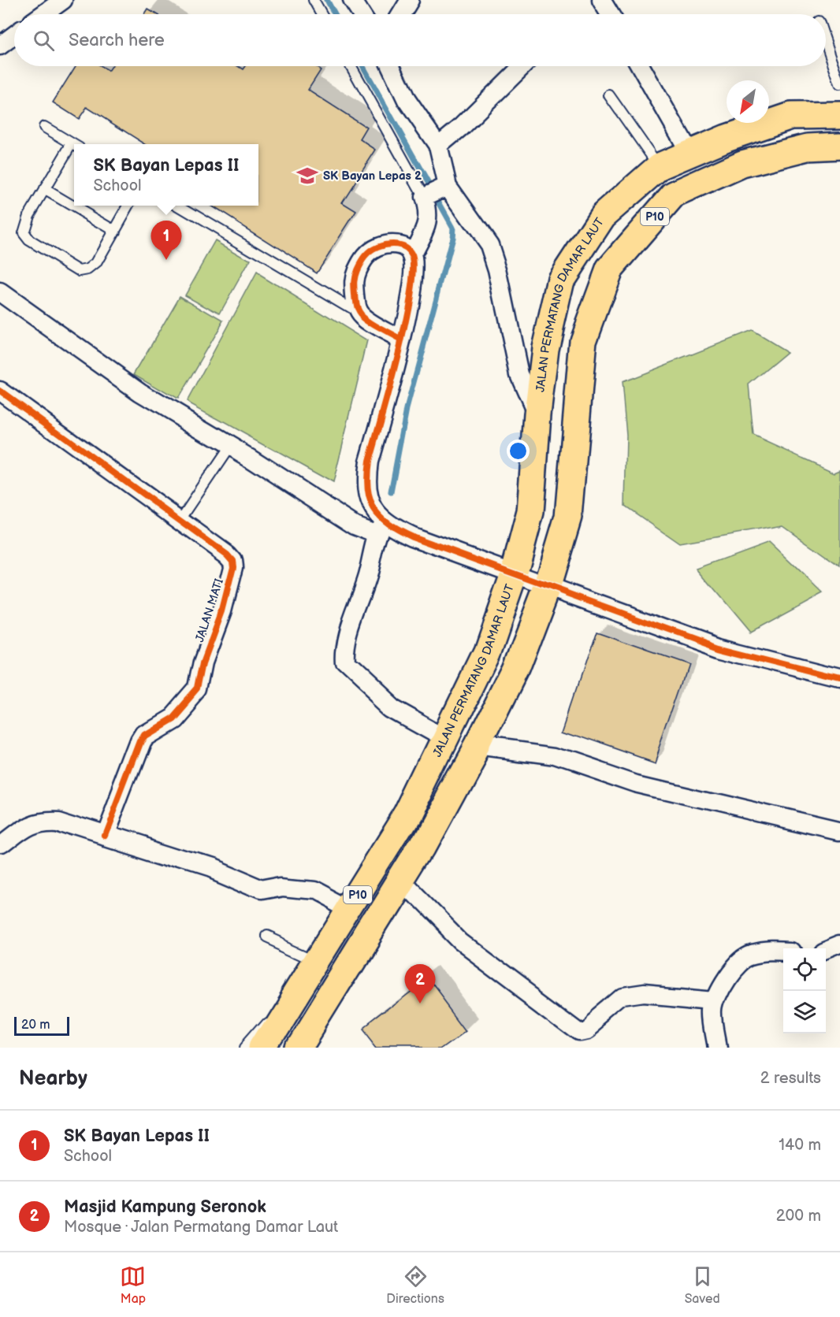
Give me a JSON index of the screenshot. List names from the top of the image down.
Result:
{
  "streets": {
    "highway": ["P10", "JALAN PERMATANG DAMAR LAUT"],
    "street": ["JALAN MATI"]
  },
  "places": {
    "school or university": ["SK Bayan Lepas 2"]
  },
  "scale_bar": "20 m",
  "north": "bottom left",
  "page": {
    "search": "Search here",
    "popup": ["SK Bayan Lepas II", "School"],
    "pins": ["1", "2"],
    "scale": "20 m",
    "heading": ["Nearby", "2 results"],
    "list": [
      {
        "mark": "1",
        "name": "SK Bayan Lepas II",
        "note": "School",
        "value": "140 m"
      },
      {
        "mark": "2",
        "name": "Masjid Kampung Seronok",
        "note": "Mosque · Jalan Permatang Damar Laut",
        "value": "200 m"
      }
    ],
    "nav": ["Map", "Directions", "Saved"]
  }
}
